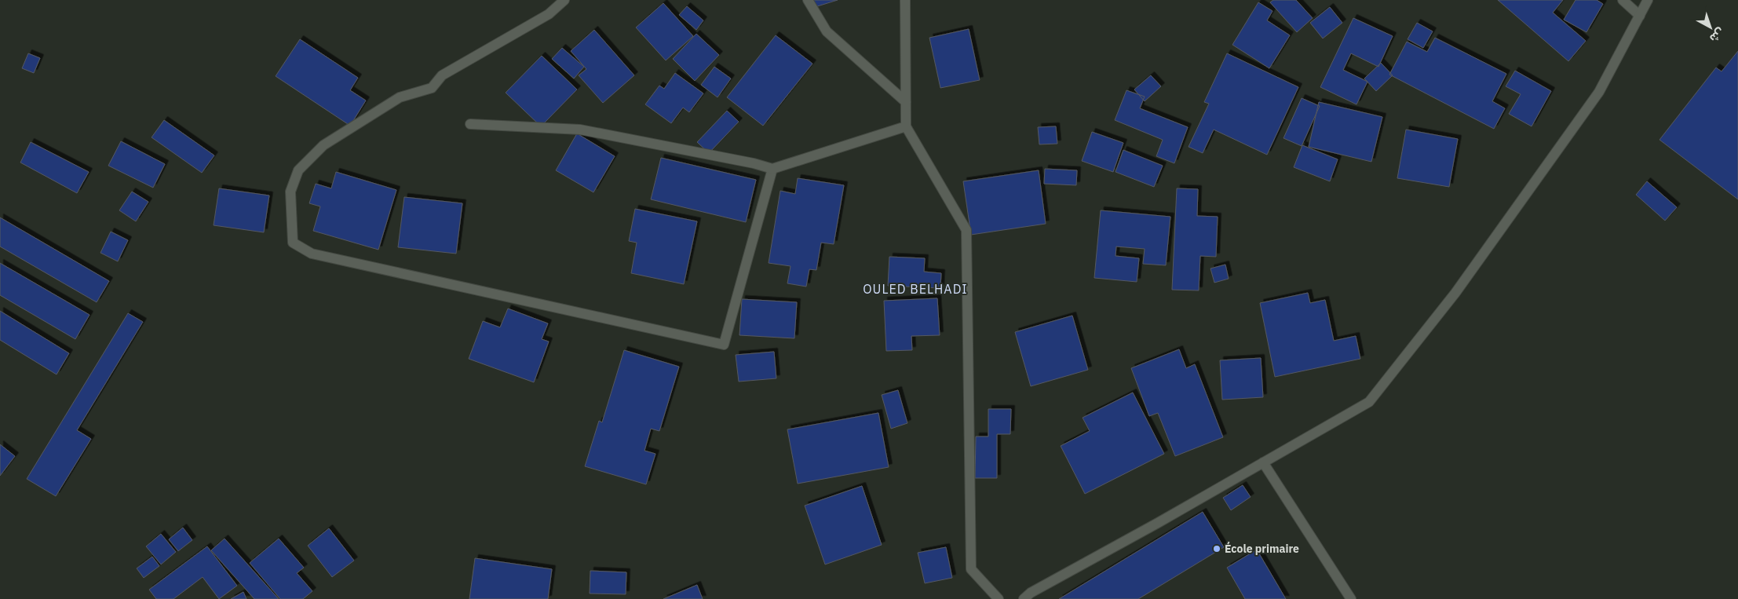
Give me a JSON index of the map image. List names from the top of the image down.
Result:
{
  "districts": ["OULED BELHADI"],
  "places": ["École primaire"],
  "north": "bottom right"
}
